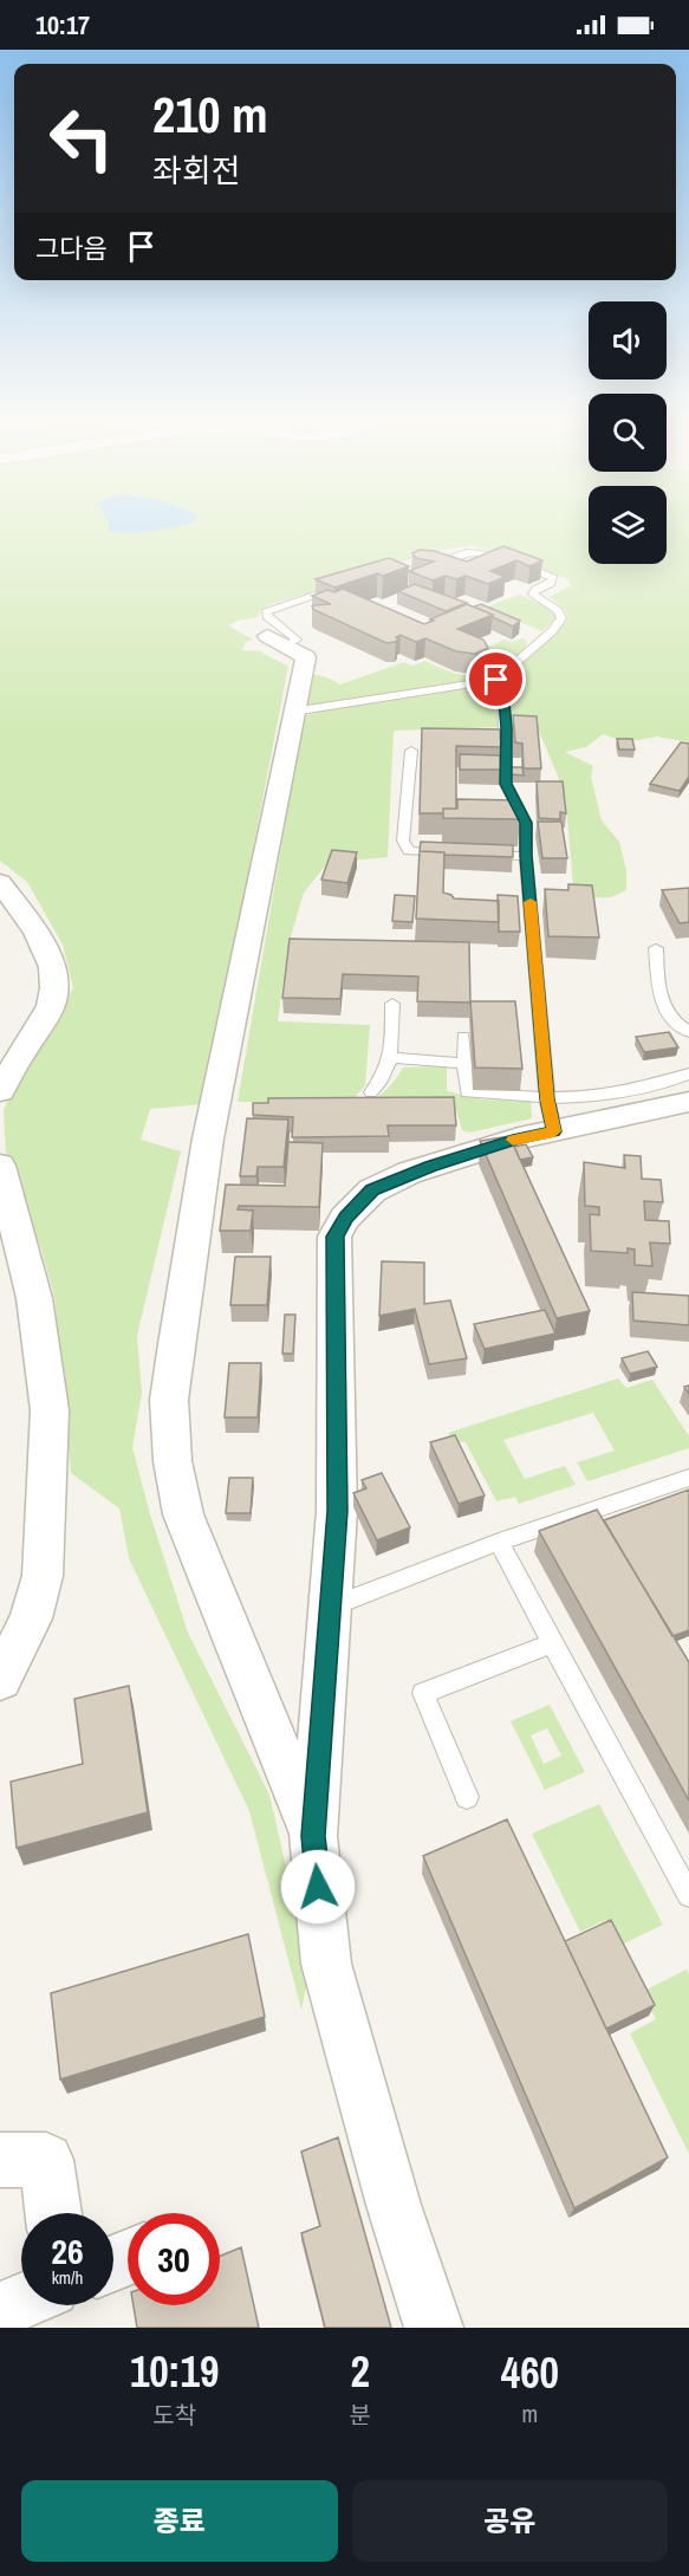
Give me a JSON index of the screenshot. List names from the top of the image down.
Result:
{
  "page": {
    "status": "10:17",
    "turn": ["210 m", "좌회전"],
    "then": "그다음",
    "speed": "26 km/h",
    "limit": "30",
    "eta": [
      "10:19",
      "도착",
      "2",
      "분",
      "460",
      "m"
    ],
    "buttons": ["종료", "공유"]
  }
}
